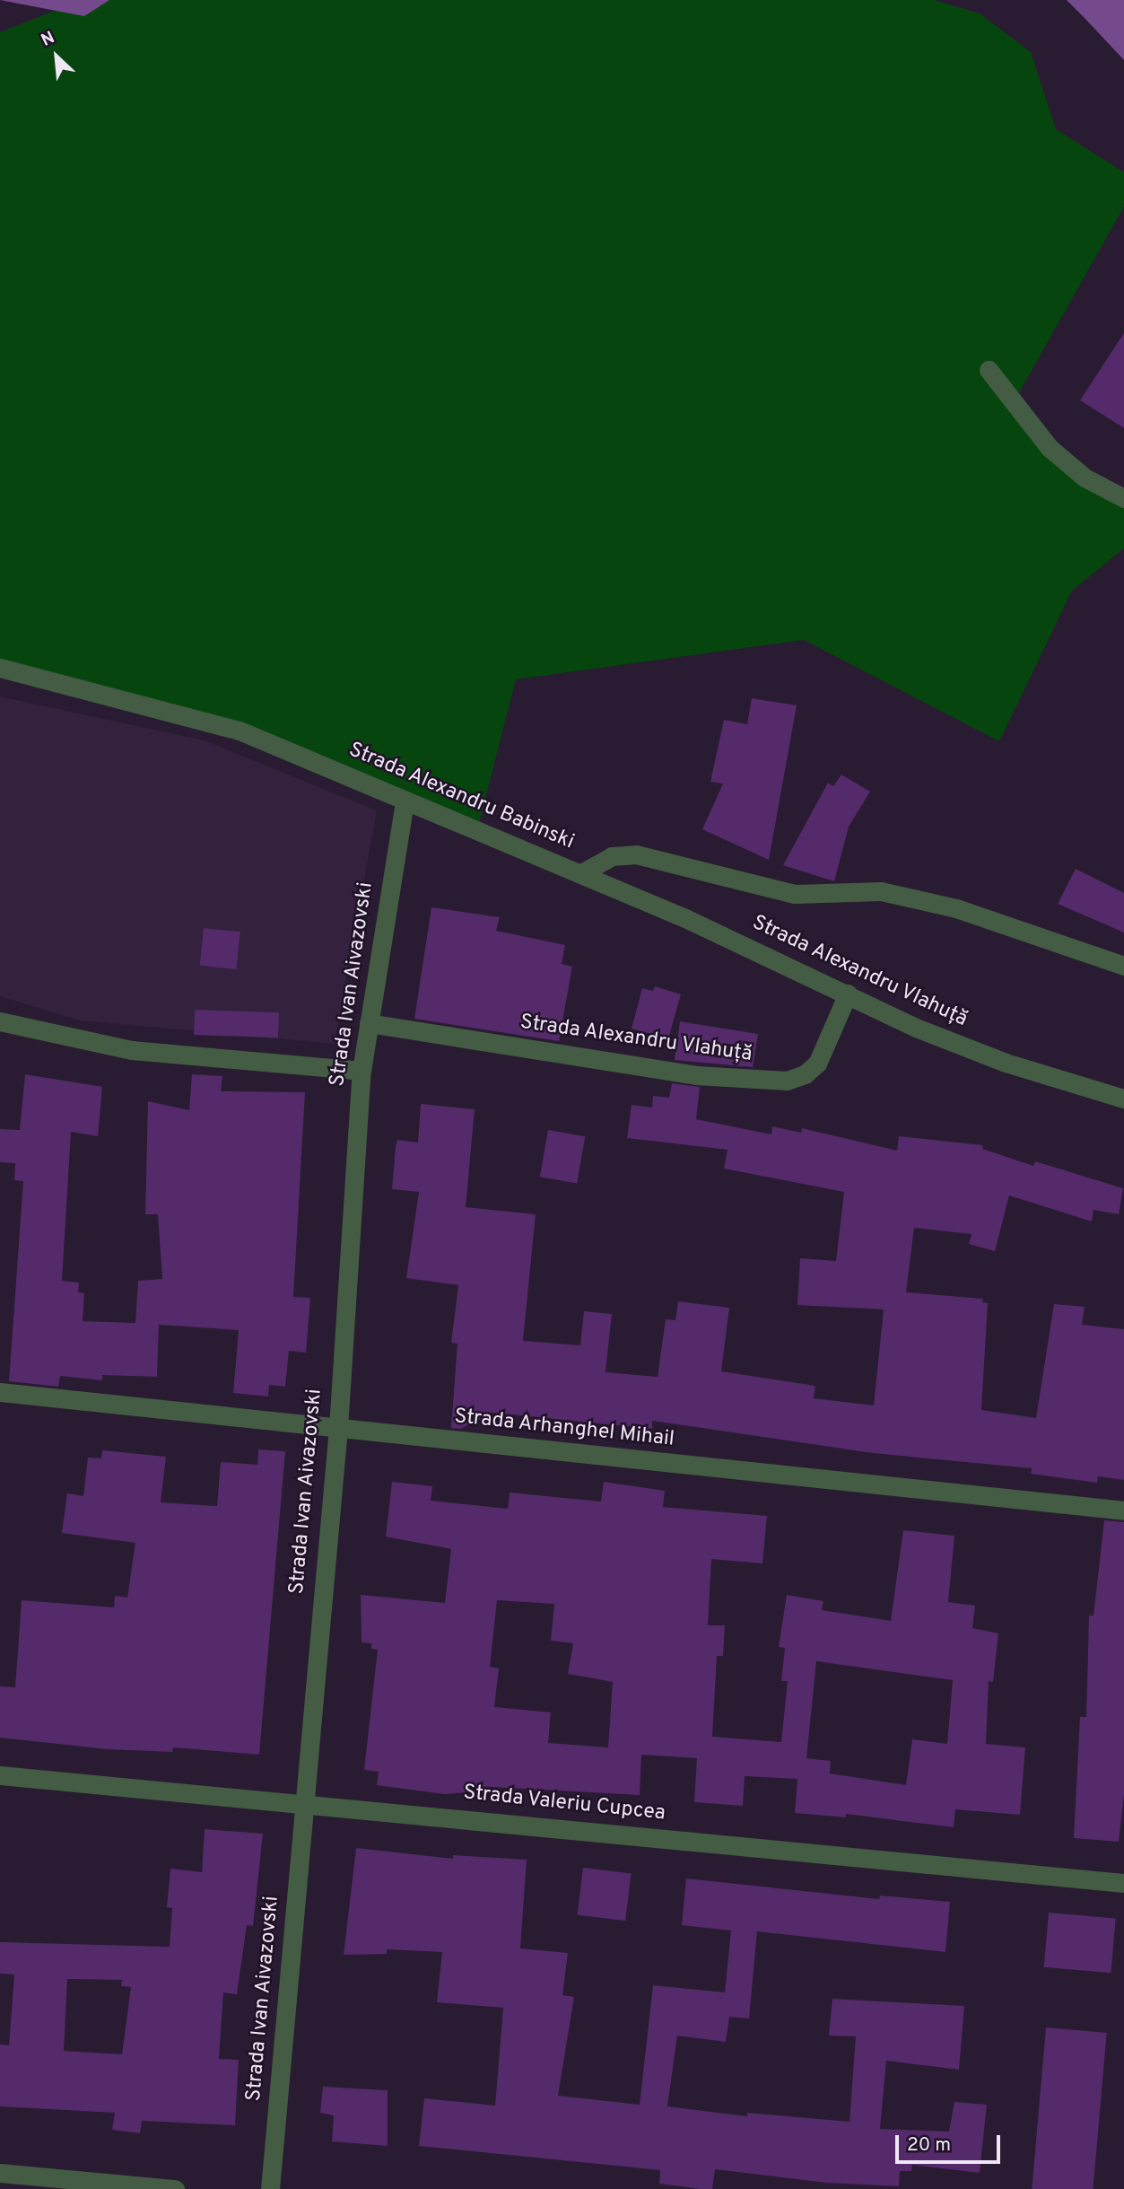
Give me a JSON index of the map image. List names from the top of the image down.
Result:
{
  "streets": {
    "street": [
      "Strada Alexandru Babinski",
      "Strada Аlexandru Vlahuță",
      "Strada Ivan Aivazovski",
      "Strada Alexandru Vlahuță",
      "Strada Arhanghel Mihail",
      "Strada Valeriu Cupcea"
    ]
  },
  "crossings": [
    ["Strada Alexandru Babinski", "Strada Аlexandru Vlahuță"],
    ["Strada Alexandru Babinski", "Strada Ivan Aivazovski"],
    ["Strada Аlexandru Vlahuță", "Strada Alexandru Vlahuță"],
    ["Strada Ivan Aivazovski", "Strada Alexandru Vlahuță"],
    ["Strada Ivan Aivazovski", "Strada Arhanghel Mihail"],
    ["Strada Ivan Aivazovski", "Strada Valeriu Cupcea"]
  ],
  "scale_bar": "20 m",
  "north": "top left"
}
